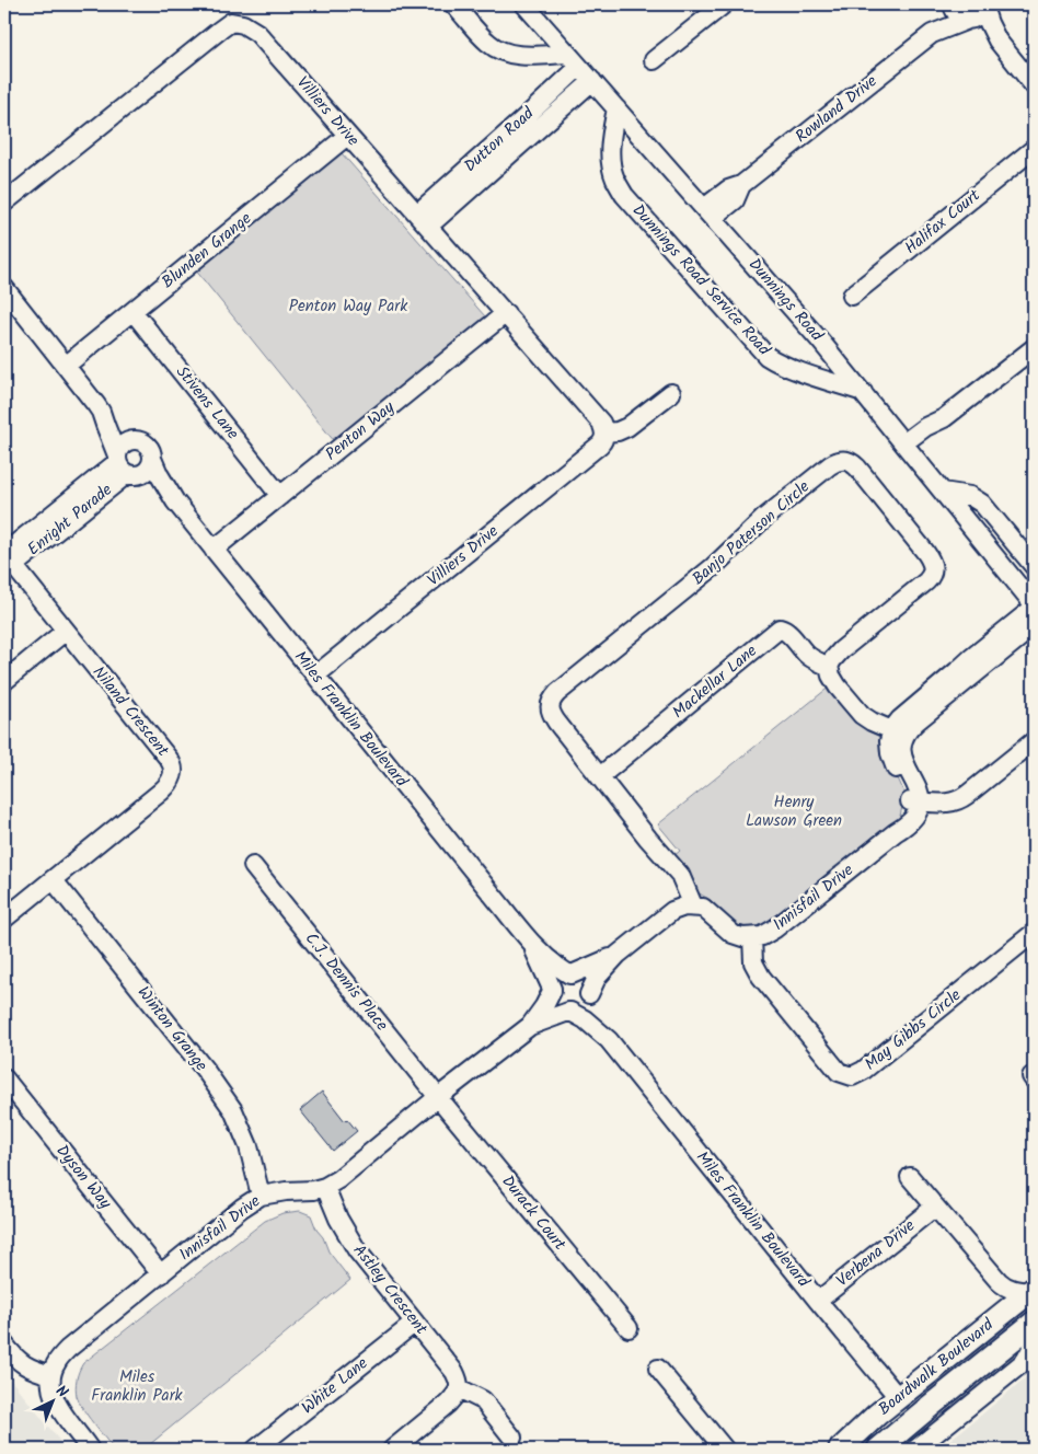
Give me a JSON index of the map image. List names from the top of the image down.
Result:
{
  "streets": {
    "main road": ["Boardwalk Boulevard"],
    "street": [
      "Rowland Drive",
      "Villiers Drive",
      "Dutton Road",
      "Halifax Court",
      "Blunden Grange",
      "Dunnings Road Service Road",
      "Dunnings Road",
      "Stivens Lane",
      "Penton Way",
      "Enright Parade",
      "Banjo Paterson Circle",
      "Mackellar Lane",
      "Niland Crescent",
      "Miles Franklin Boulevard",
      "Innisfail Drive",
      "C.J. Dennis Place",
      "Winton Grange",
      "May Gibbs Circle",
      "Dyson Way",
      "Durack Court",
      "Verbena Drive",
      "Astley Crescent",
      "White Lane"
    ]
  },
  "crossings": [
    ["Rowland Drive", "Dunnings Road"],
    ["Villiers Drive", "Dutton Road"],
    ["Villiers Drive", "Blunden Grange"],
    ["Villiers Drive", "Penton Way"],
    ["Villiers Drive", "Miles Franklin Boulevard"],
    ["Dutton Road", "Dunnings Road"],
    ["Blunden Grange", "Stivens Lane"],
    ["Dunnings Road Service Road", "Dunnings Road"],
    ["Stivens Lane", "Penton Way"],
    ["Penton Way", "Miles Franklin Boulevard"],
    ["Enright Parade", "Niland Crescent"],
    ["Enright Parade", "Miles Franklin Boulevard"],
    ["Banjo Paterson Circle", "Mackellar Lane"],
    ["Niland Crescent", "Winton Grange"],
    ["Miles Franklin Boulevard", "Innisfail Drive"],
    ["Miles Franklin Boulevard", "Verbena Drive"],
    ["Miles Franklin Boulevard", "Boardwalk Boulevard"],
    ["Innisfail Drive", "C.J. Dennis Place"],
    ["Innisfail Drive", "Winton Grange"],
    ["Innisfail Drive", "May Gibbs Circle"],
    ["Innisfail Drive", "Dyson Way"],
    ["Innisfail Drive", "Durack Court"],
    ["Innisfail Drive", "Astley Crescent"],
    ["C.J. Dennis Place", "Durack Court"],
    ["Astley Crescent", "White Lane"]
  ],
  "parks": ["Penton Way Park", "Henry Lawson Green", "Miles Franklin Park"],
  "north": "top right"
}
